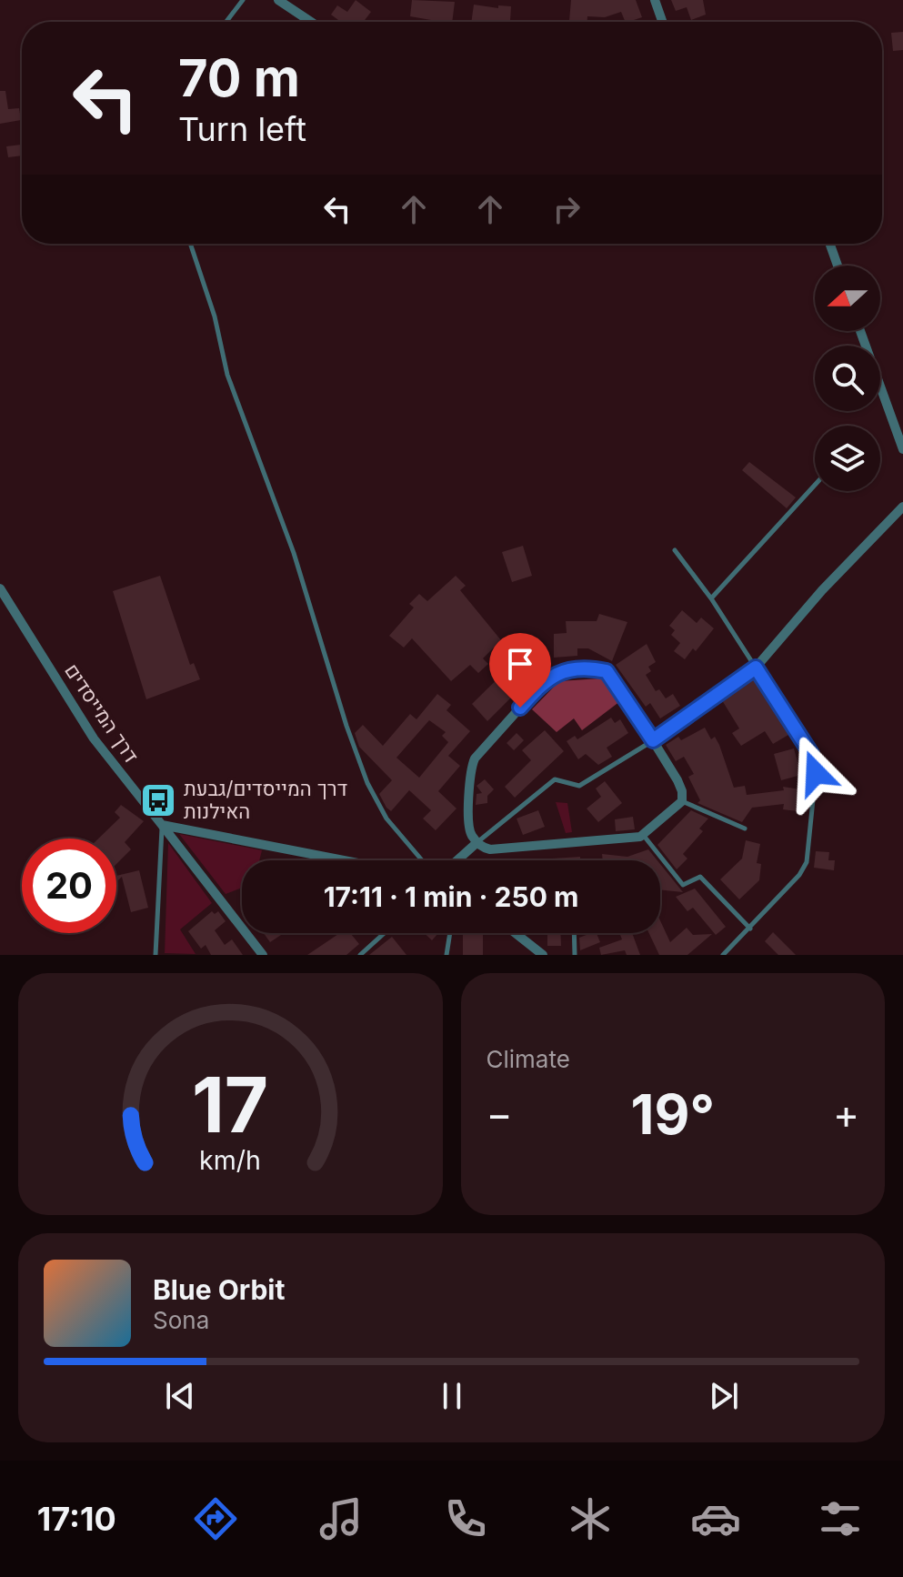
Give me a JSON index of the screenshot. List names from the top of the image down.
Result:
{
  "streets": {
    "street": ["דרך המייסדים"]
  },
  "places": {
    "bus stop": ["דרך המייסדים/גבעת האילנות"]
  },
  "north": "left",
  "page": {
    "turn": ["70 m", "Turn left"],
    "limit": "20",
    "trip": "17:11 · 1 min · 250 m",
    "tile": "Climate",
    "heat": ["−", "19°", "+"],
    "song": ["Blue Orbit", "Sona"],
    "tabs": "17:10",
    "gauge": ["17", "km/h"]
  }
}
